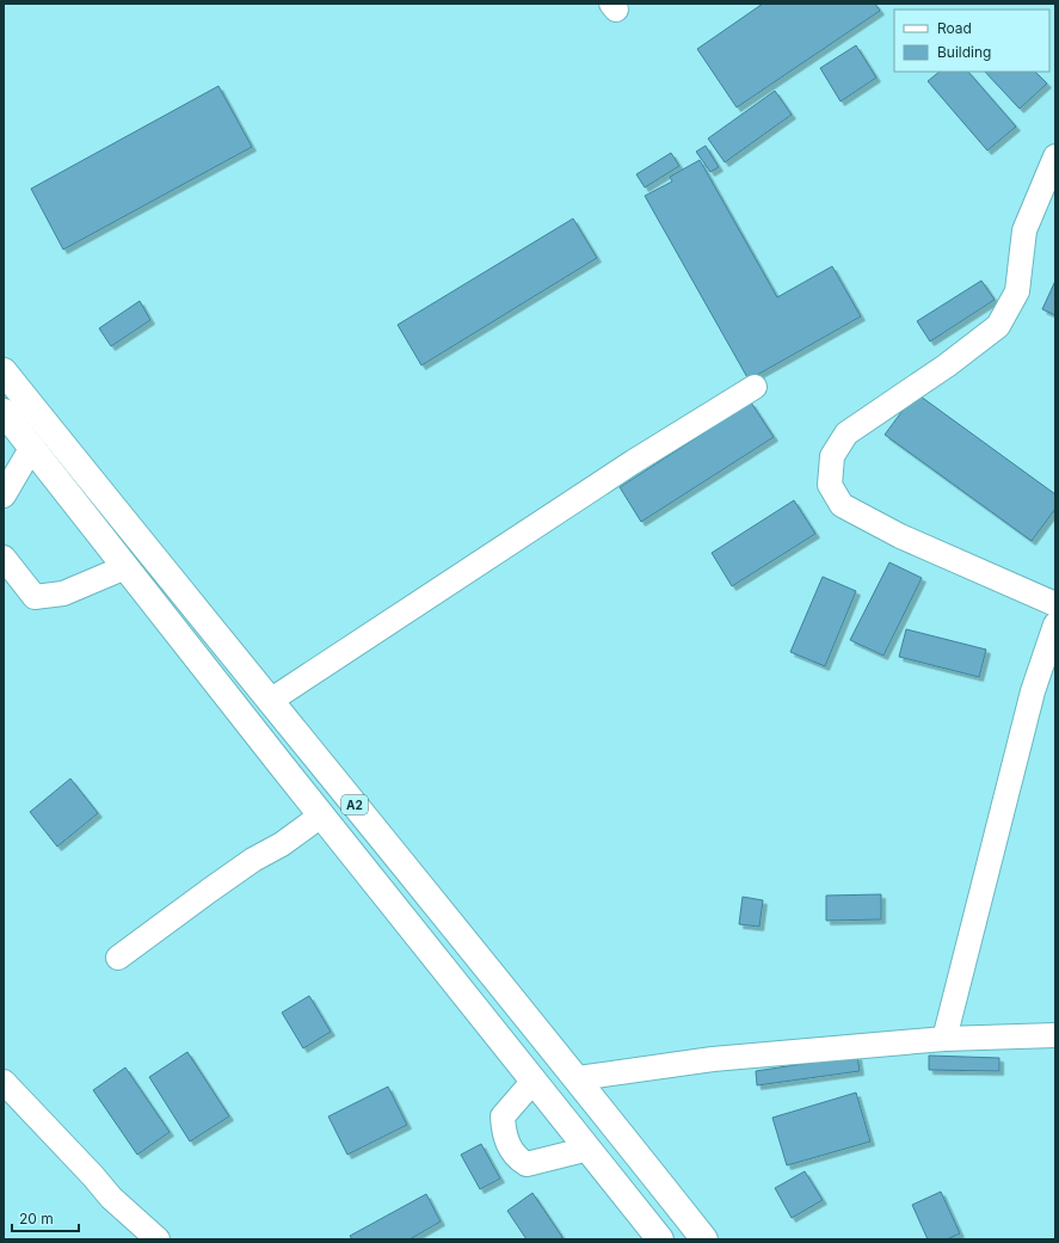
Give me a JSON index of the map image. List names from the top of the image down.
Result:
{
  "streets": {
    "highway": ["A2"]
  },
  "legend": ["Road", "Building"],
  "scale_bar": "20 m"
}
